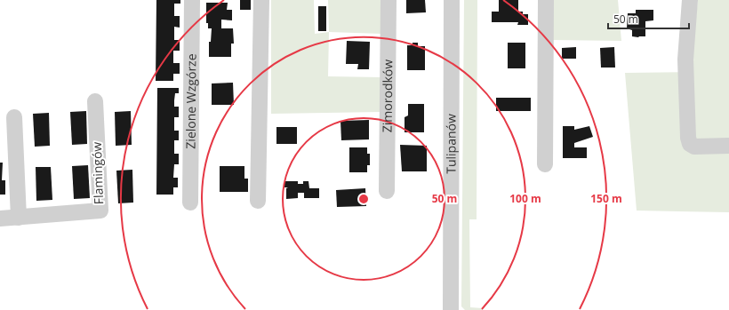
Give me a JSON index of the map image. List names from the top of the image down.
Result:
{
  "streets": {
    "street": [
      "Zimorodków",
      "Zielone Wzgórze",
      "Tulipanów",
      "Flamingów"
    ]
  },
  "scale_bar": "50 m",
  "rings": ["50 m", "100 m", "150 m"]
}
